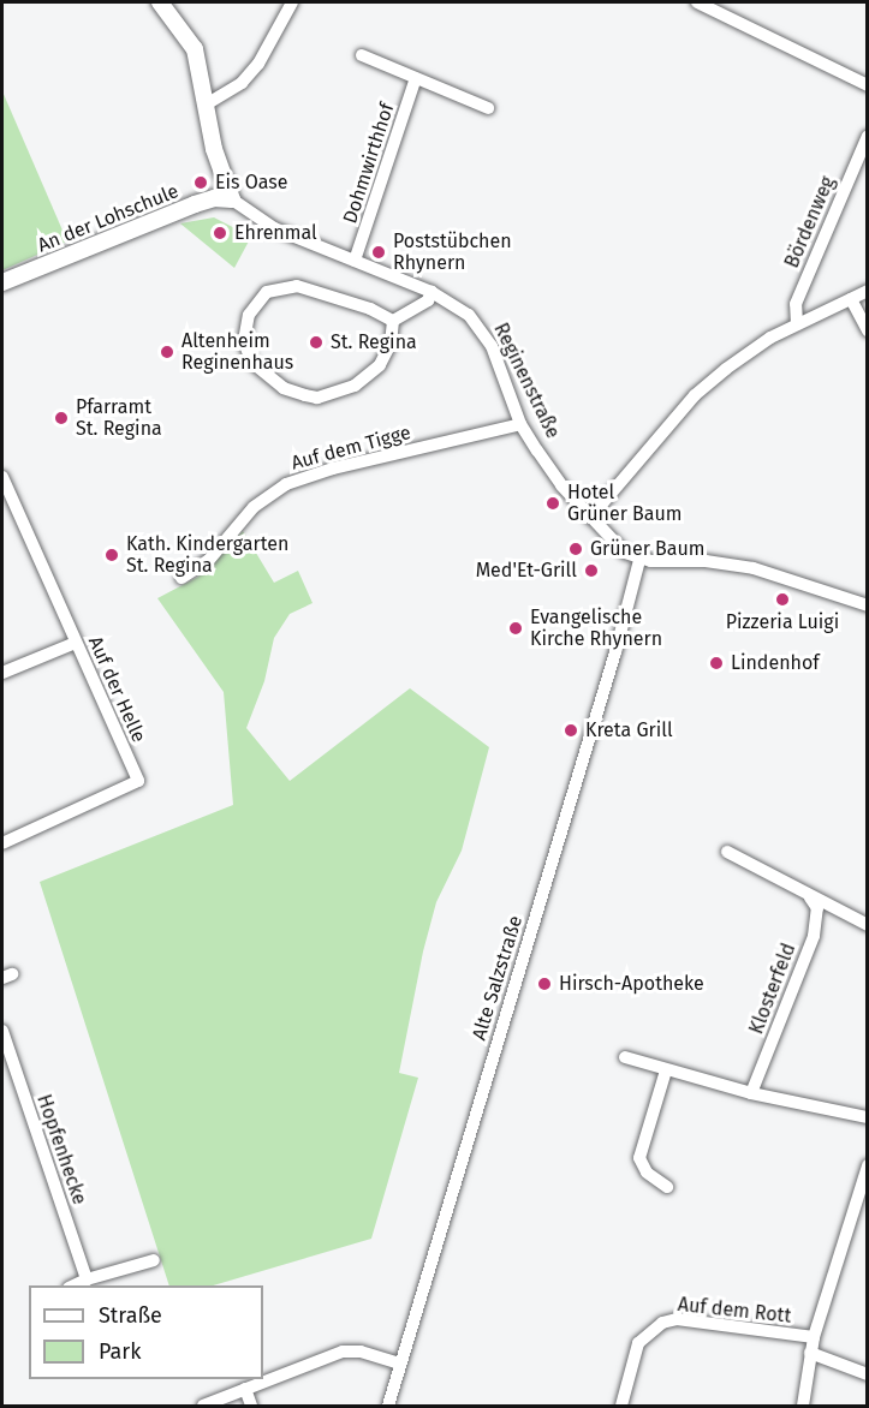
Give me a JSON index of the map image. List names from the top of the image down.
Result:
{
  "streets": {
    "street": [
      "Dohmwirthhof",
      "An der Lohschule",
      "Bördenweg",
      "Reginenstraße",
      "Auf dem Tigge",
      "Auf der Helle",
      "Alte Salzstraße",
      "Klosterfeld",
      "Hopfenhecke",
      "Auf dem Rott"
    ]
  },
  "crossings": [
    ["Dohmwirthhof", "Reginenstraße"],
    ["An der Lohschule", "Reginenstraße"],
    ["Reginenstraße", "Auf dem Tigge"],
    ["Reginenstraße", "Alte Salzstraße"]
  ],
  "places": [
    "Eis Oase",
    "Ehrenmal",
    "Poststübchen Rhynern",
    "St. Regina",
    "Altenheim Reginenhaus",
    "Pfarramt St. Regina",
    "Hotel Grüner Baum",
    "Grüner Baum",
    "Kath. Kindergarten St. Regina",
    "Med'Et-Grill",
    "Pizzeria Luigi",
    "Evangelische Kirche Rhynern",
    "Lindenhof",
    "Kreta Grill",
    "Hirsch-Apotheke"
  ],
  "legend": ["Straße", "Park"]
}
